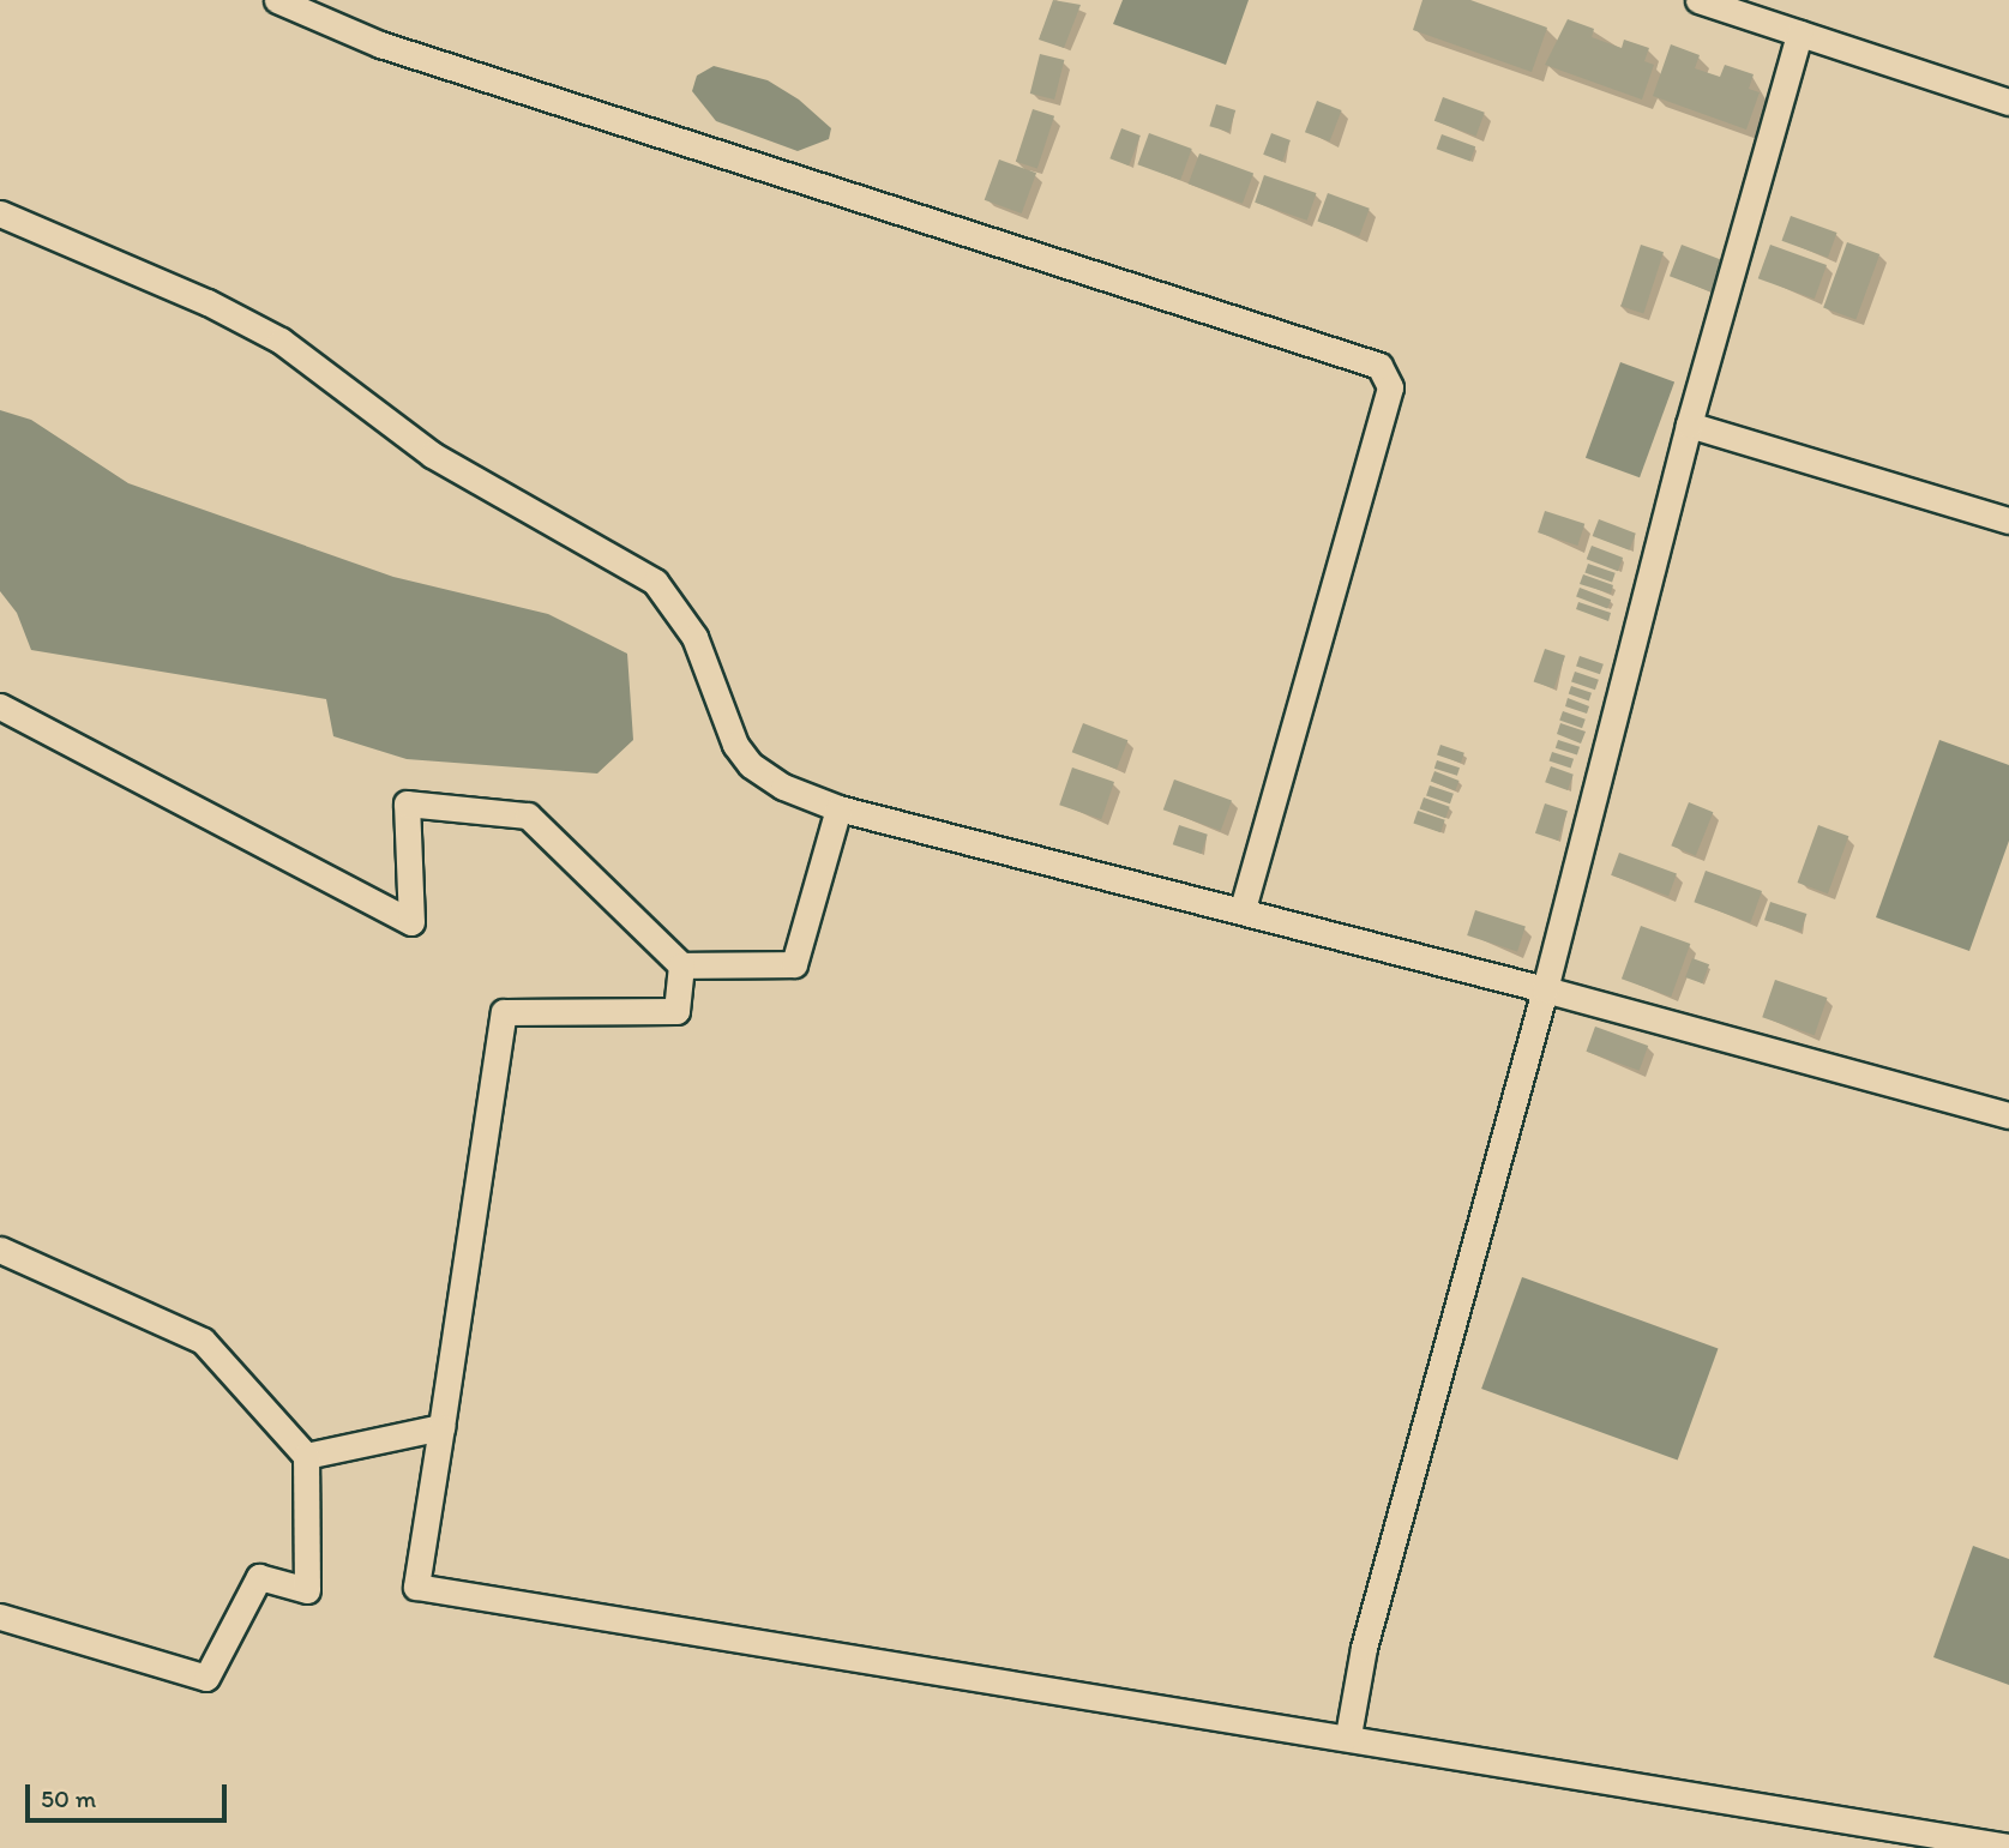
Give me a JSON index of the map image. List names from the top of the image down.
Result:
{
  "scale_bar": "50 m"
}
